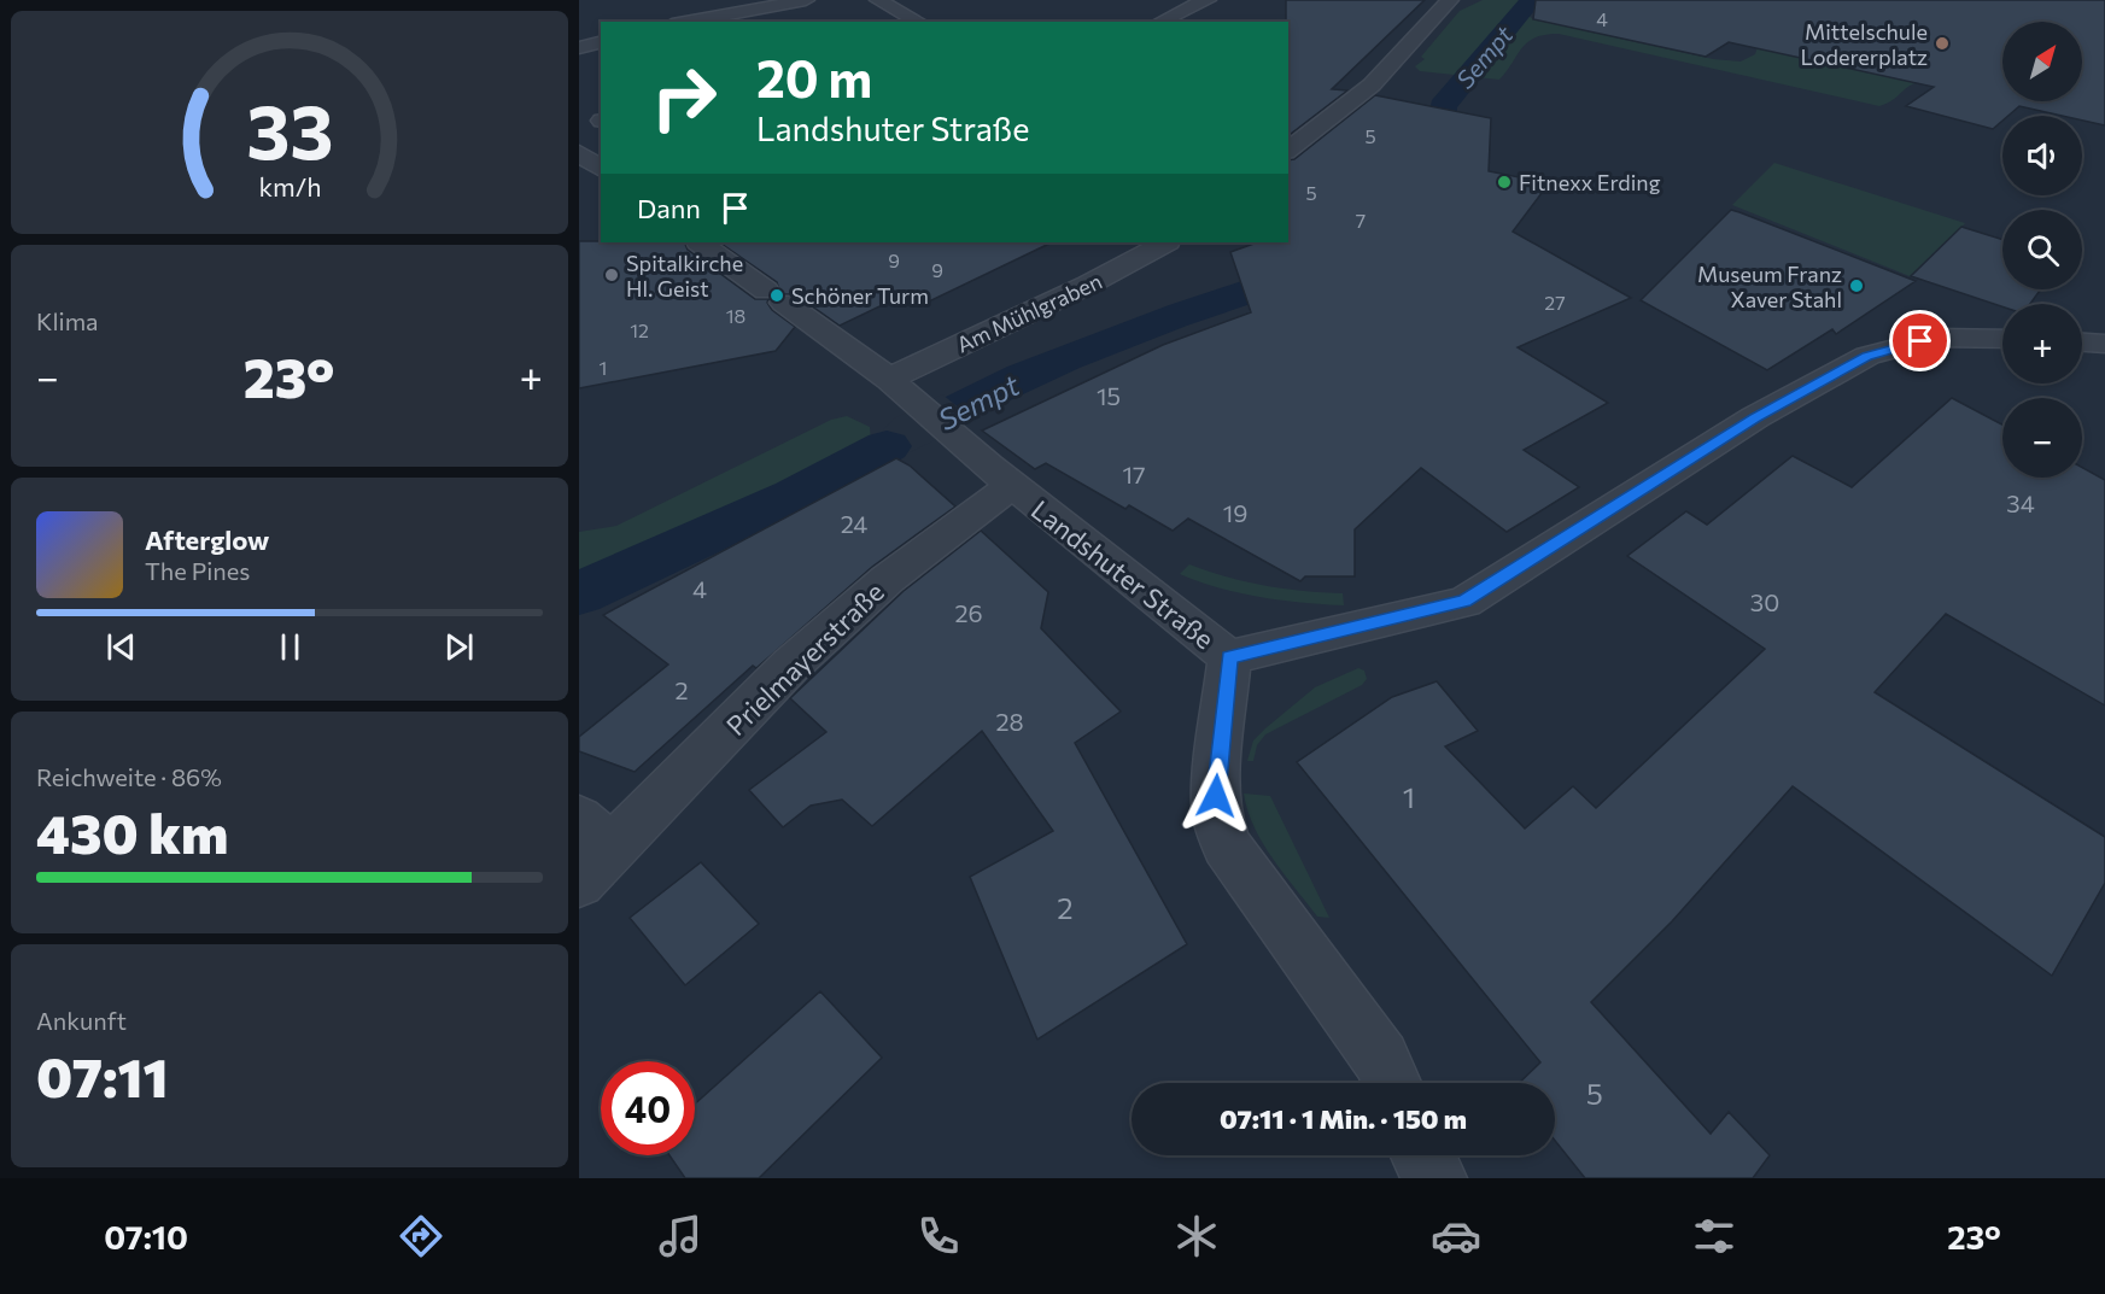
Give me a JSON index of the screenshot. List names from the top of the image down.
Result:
{
  "streets": {
    "street": ["Am Mühlgraben", "Landshuter Straße", "Prielmayerstraße"]
  },
  "crossings": [
    ["Am Mühlgraben", "Landshuter Straße"],
    ["Landshuter Straße", "Prielmayerstraße"]
  ],
  "water": ["Sempt"],
  "places": [
    "Mittelschule Lodererplatz",
    "Fitnexx Erding",
    "Spitalkirche Hl. Geist",
    "Museum Franz Xaver Stahl",
    "Schöner Turm"
  ],
  "house_numbers": [
    "4",
    "5",
    "5",
    "7",
    "9",
    "9",
    "27",
    "18",
    "12",
    "1",
    "15",
    "17",
    "34",
    "19",
    "24",
    "4",
    "30",
    "26",
    "2",
    "28",
    "1",
    "2",
    "5"
  ],
  "north": "top right",
  "page": {
    "map_buttons": ["+", "−"],
    "turn": ["20 m", "Landshuter Straße"],
    "then": "Dann",
    "tile": [
      "Klima",
      ["Reichweite · 86%", "430 km"],
      ["Ankunft", "07:11"]
    ],
    "heat": ["−", "23°", "+"],
    "song": ["Afterglow", "The Pines"],
    "limit": "40",
    "trip": "07:11 · 1 Min. · 150 m",
    "tabs": ["07:10", "23°"],
    "gauge": ["33", "km/h"]
  }
}
